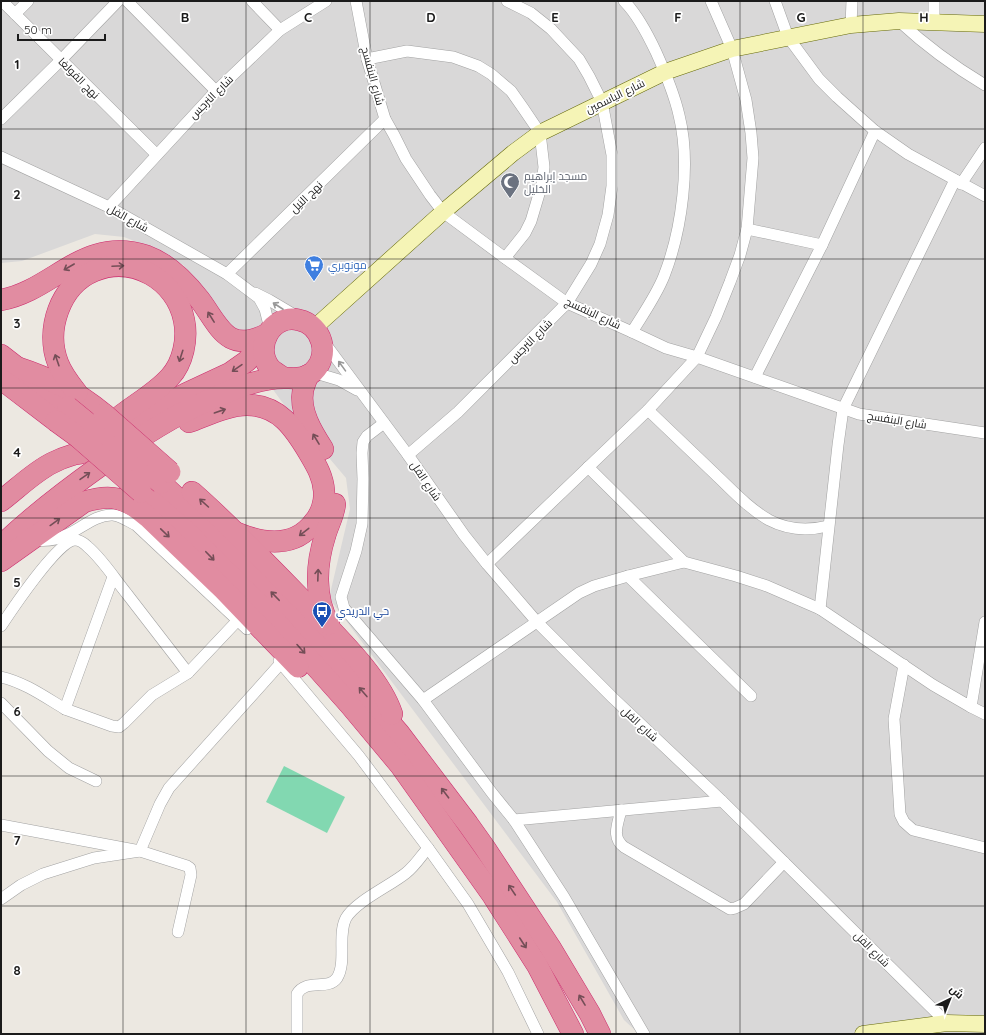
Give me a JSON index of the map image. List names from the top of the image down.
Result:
{
  "streets": {
    "street": [
      "شارع البنفسج",
      "نهج الفولغا",
      "شارع الياسمين",
      "شارع النرجس",
      "نهج النيل",
      "شارع الفل"
    ]
  },
  "crossings": [
    ["شارع البنفسج", "شارع الياسمين"],
    ["شارع البنفسج", "شارع النرجس"],
    ["شارع البنفسج", "نهج النيل"],
    ["نهج الفولغا", "شارع النرجس"],
    ["شارع الياسمين", "شارع النرجس"],
    ["شارع الياسمين", "شارع الفل"],
    ["شارع النرجس", "شارع الفل"],
    ["نهج النيل", "شارع الفل"]
  ],
  "places": {
    "mosque": ["مسجد إبراهيم الخليل"],
    "supermarket": ["مونوبري"],
    "bus stop": ["حي الدريدي"]
  },
  "scale_bar": "50 m",
  "north": "top right",
  "grid": {
    "columns": [
      "B",
      "C",
      "D",
      "E",
      "F",
      "G",
      "H"
    ],
    "rows": [
      "1",
      "2",
      "3",
      "4",
      "5",
      "6",
      "7",
      "8"
    ]
  }
}
